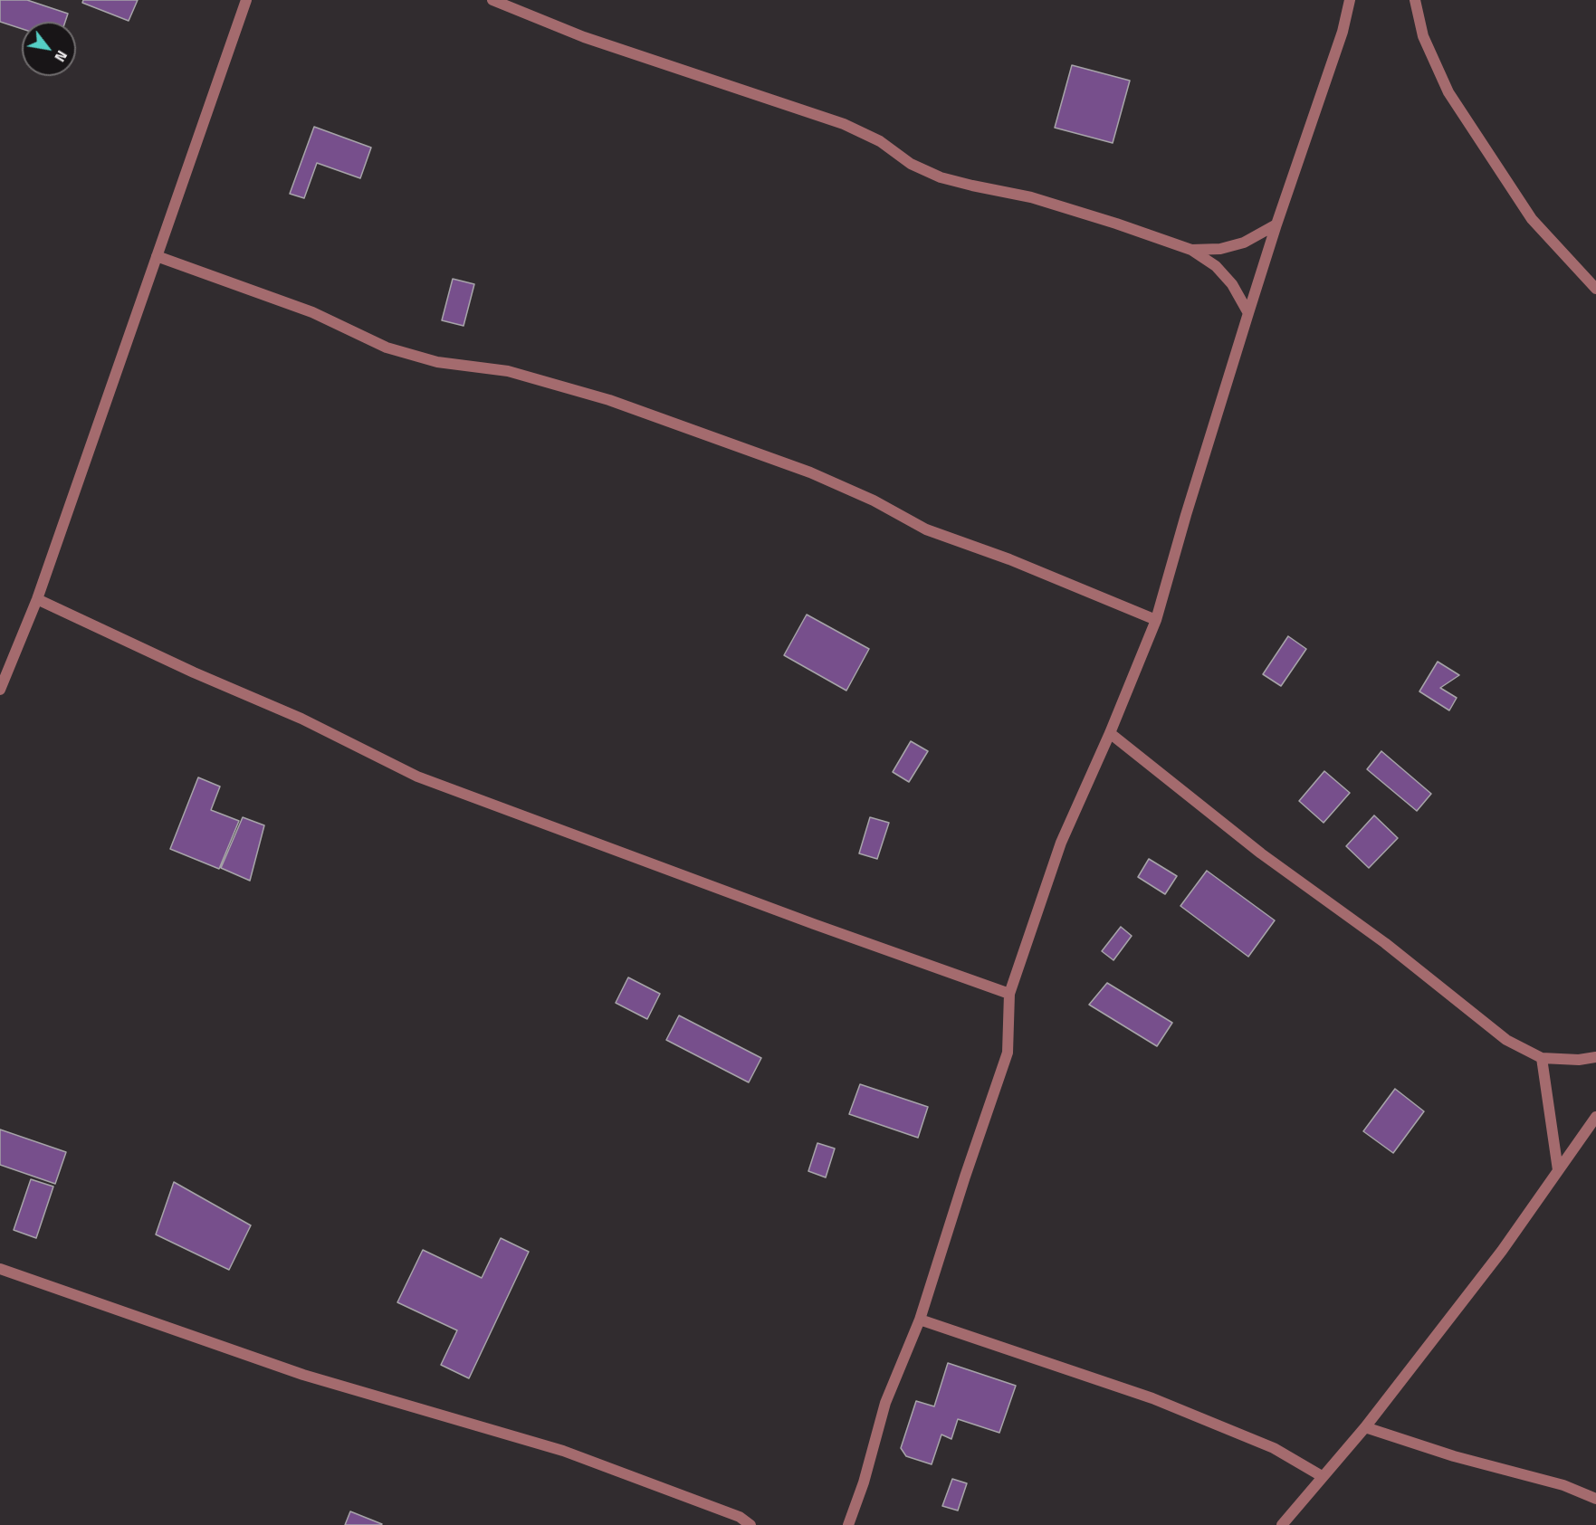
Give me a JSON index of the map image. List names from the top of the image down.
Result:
{
  "north": "bottom right"
}
